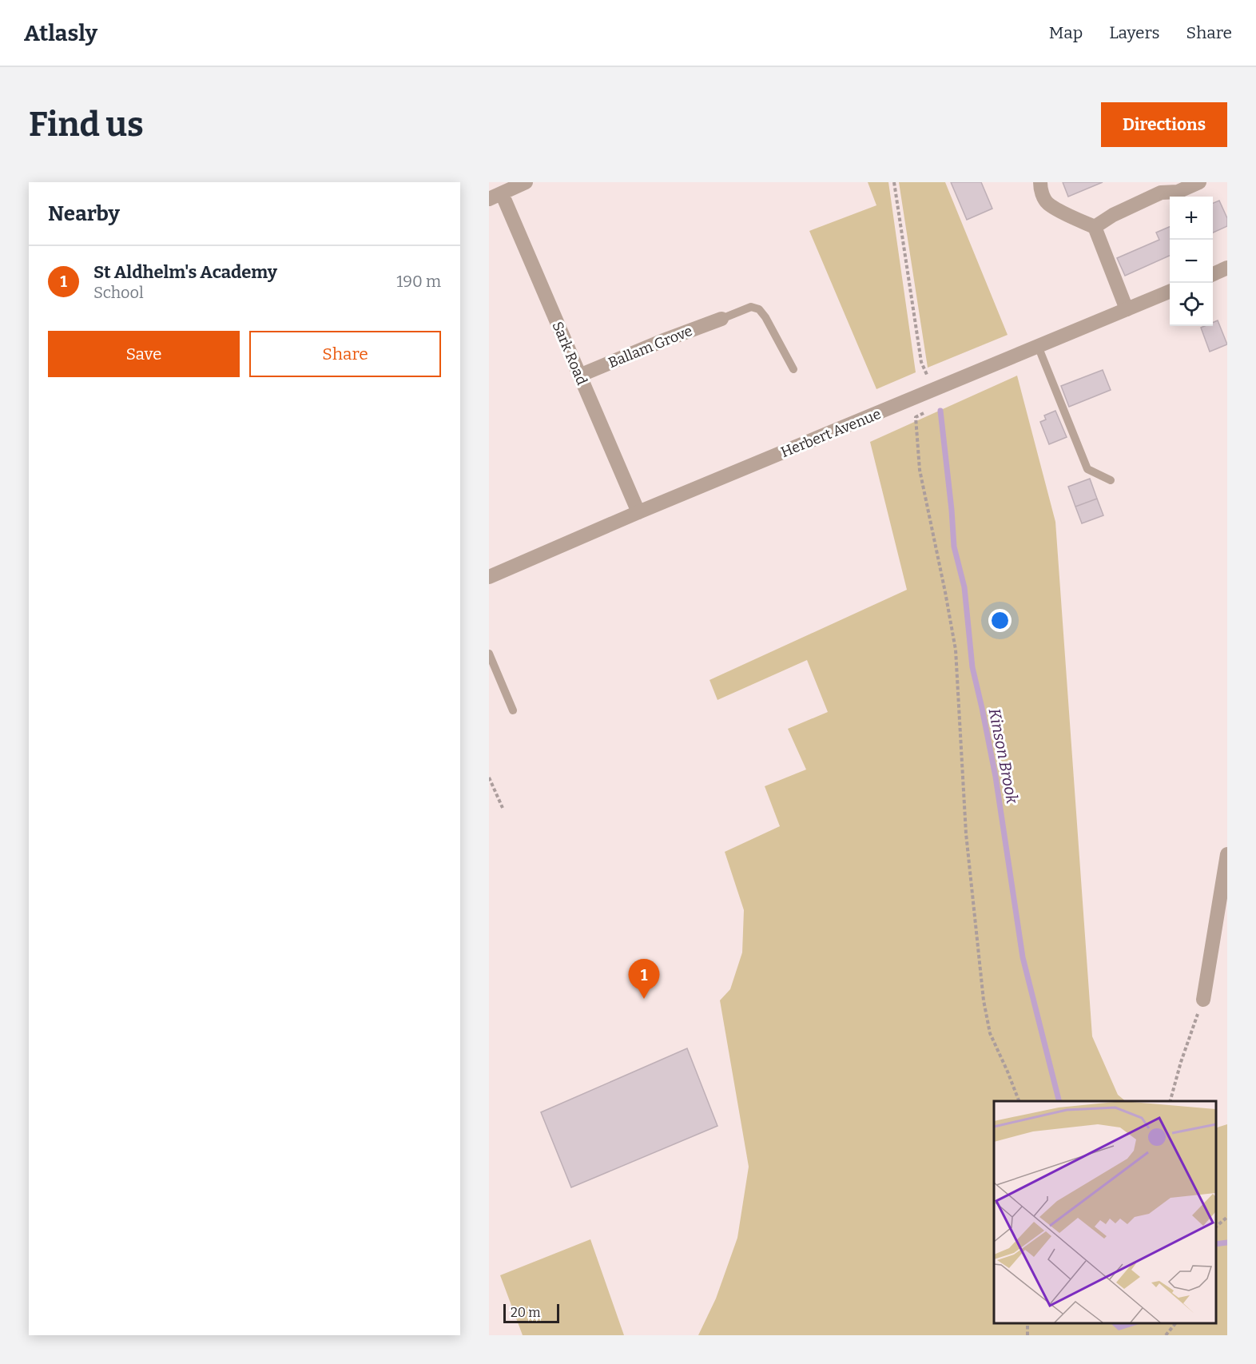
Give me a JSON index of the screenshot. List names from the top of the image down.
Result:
{
  "streets": {
    "street": ["Ballam Grove", "Sark Road", "Herbert Avenue"]
  },
  "crossings": [
    ["Ballam Grove", "Sark Road"],
    ["Sark Road", "Herbert Avenue"]
  ],
  "water": ["Kinson Brook"],
  "scale_bar": "20 m",
  "page": {
    "header": "Atlasly",
    "nav": ["Map", "Layers", "Share"],
    "buttons": [
      "Directions",
      ["Save", "Share"]
    ],
    "title": "Find us",
    "heading": "Nearby",
    "map_buttons": ["+", "−"],
    "list": [
      {
        "mark": "1",
        "name": "St Aldhelm's Academy",
        "note": "School",
        "value": "190 m"
      }
    ],
    "pins": "1",
    "scale": "20 m"
  }
}
